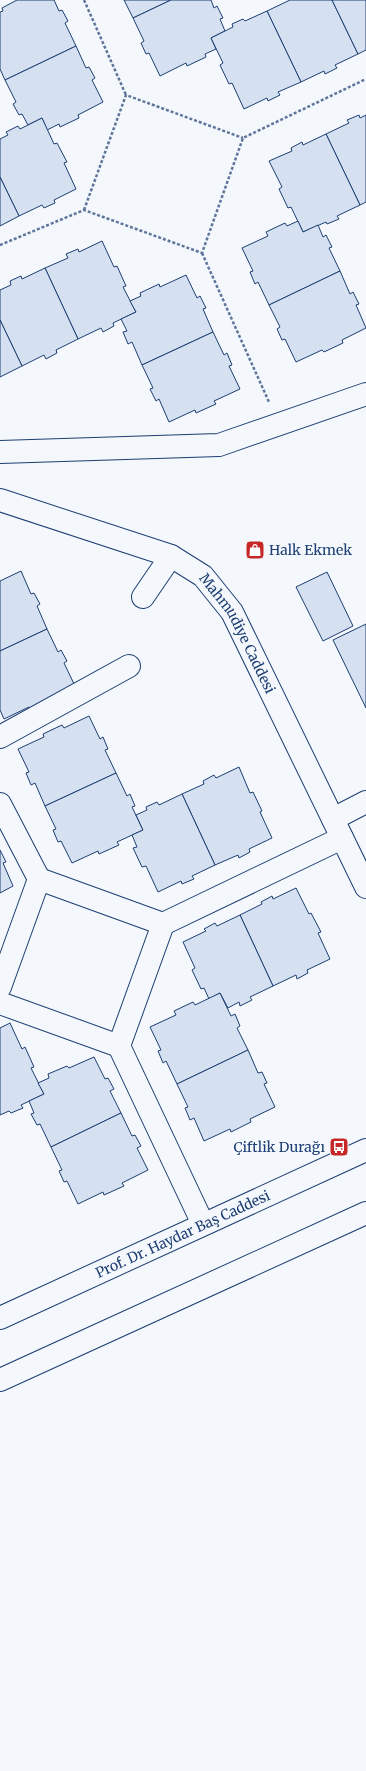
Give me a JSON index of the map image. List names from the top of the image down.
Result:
{
  "streets": {
    "street": ["Mahmudiye Caddesi", "Prof. Dr. Haydar Baş Caddesi"]
  },
  "places": {
    "shop": ["Halk Ekmek"],
    "bus stop": ["Çiftlik Durağı"]
  }
}
